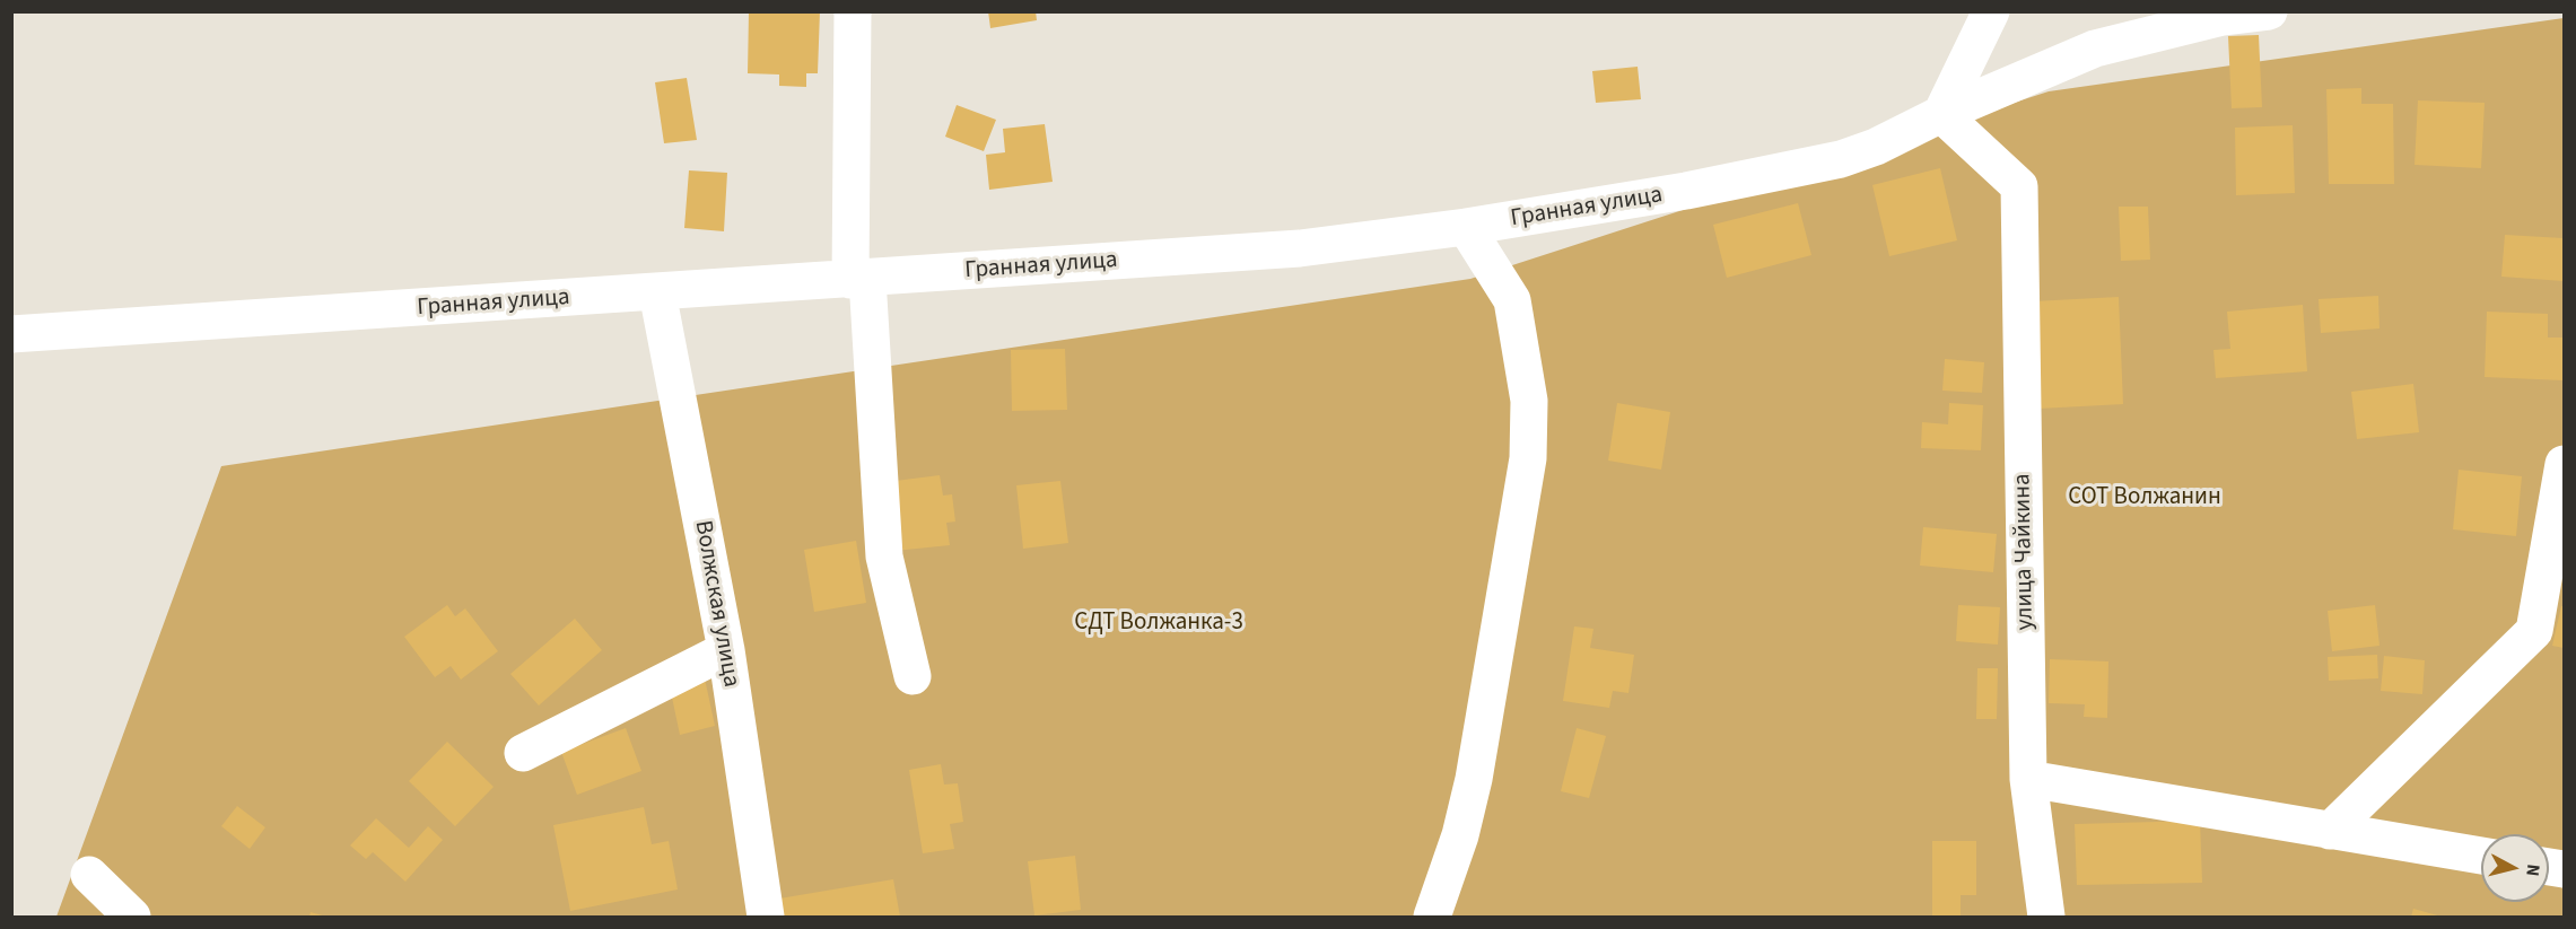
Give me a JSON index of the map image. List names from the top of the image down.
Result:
{
  "streets": {
    "street": ["Гранная улица", "улица Чайкина", "Волжская улица"]
  },
  "crossings": [
    ["Гранная улица", "улица Чайкина"],
    ["Гранная улица", "Волжская улица"]
  ],
  "parks": ["СОТ Волжанин", "СДТ Волжанка-3"],
  "north": "right"
}
